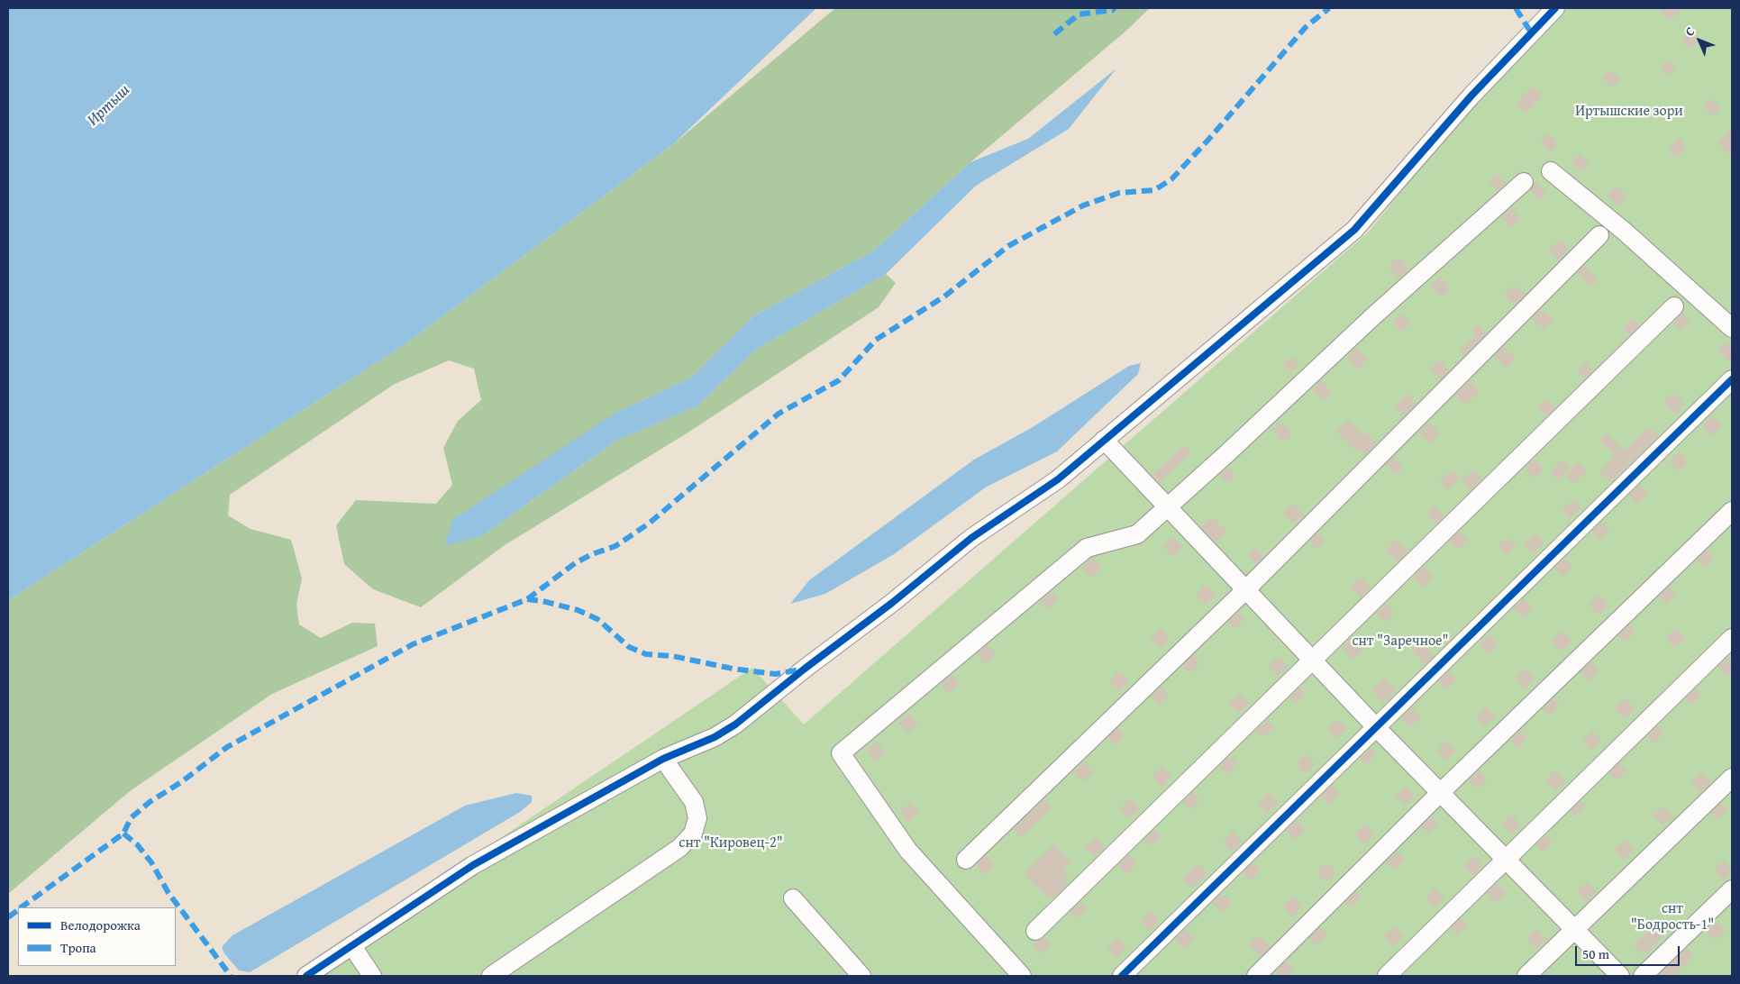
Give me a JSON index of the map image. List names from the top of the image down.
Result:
{
  "water": ["Иртыш"],
  "parks": [
    "Иртышские зори",
    "снт \"Заречное\"",
    "снт \"Кировец-2\"",
    "снт \"Бодрость-1\""
  ],
  "legend": ["Велодорожка", "Тропа"],
  "scale_bar": "50 m",
  "north": "top left"
}
